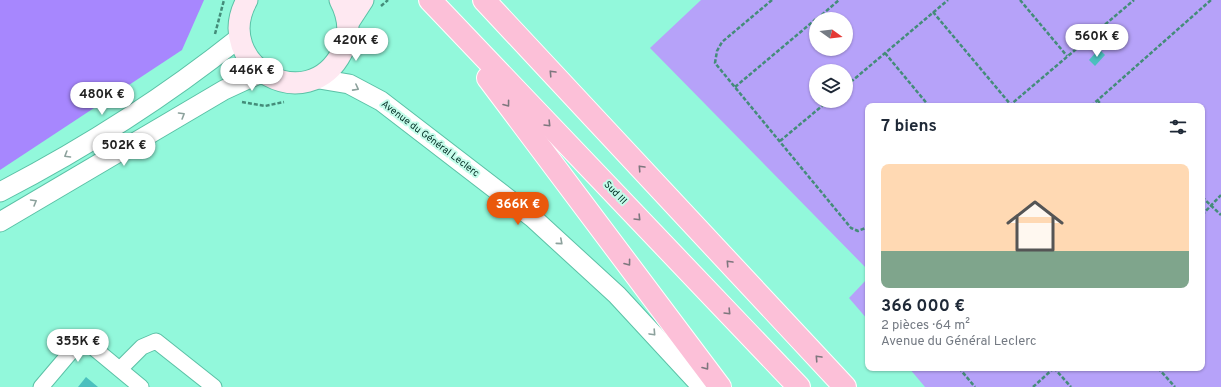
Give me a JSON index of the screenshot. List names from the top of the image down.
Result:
{
  "streets": {
    "highway": ["Sud III"],
    "street": ["Avenue du Général Leclerc"]
  },
  "one_way": ["Avenue du Général Leclerc"],
  "north": "right",
  "page": {
    "price": [
      "560K €",
      "420K €",
      "446K €",
      "480K €",
      "502K €",
      "366K €",
      "355K €"
    ],
    "heading": "7 biens",
    "list": [
      {
        "name": "366 000 €",
        "note": "2 pièces · 64 m² · Avenue du Général Leclerc"
      }
    ]
  }
}
